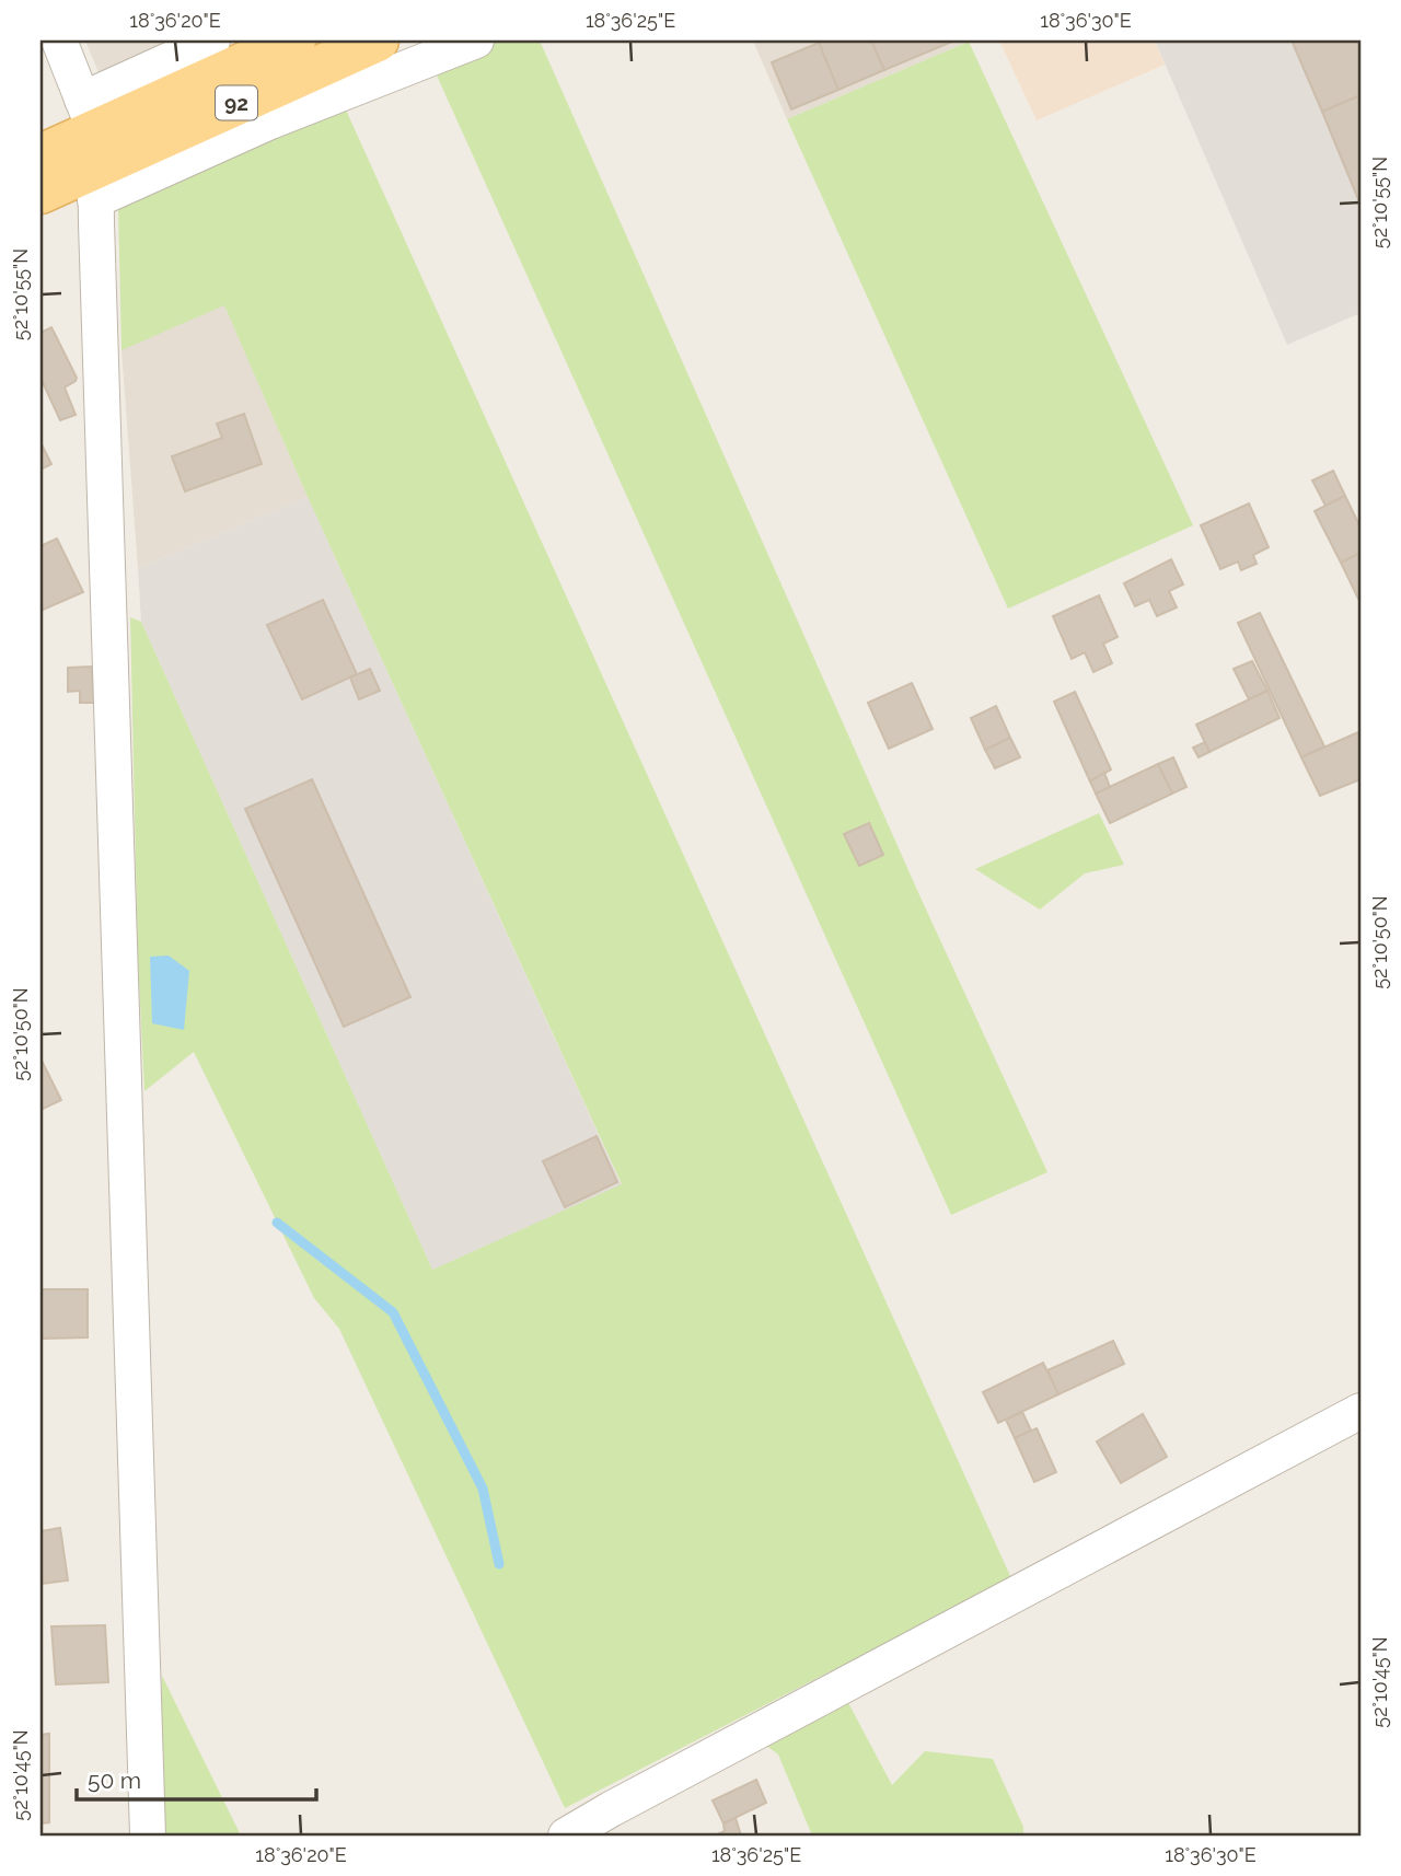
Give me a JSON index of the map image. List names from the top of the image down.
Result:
{
  "streets": {
    "main road": ["92"]
  },
  "scale_bar": "50 m",
  "coordinates": [
    "18°36'20\"E",
    "18°36'25\"E",
    "18°36'30\"E",
    "52°10'55\"N",
    "52°10'50\"N",
    "52°10'45\"N"
  ]
}
